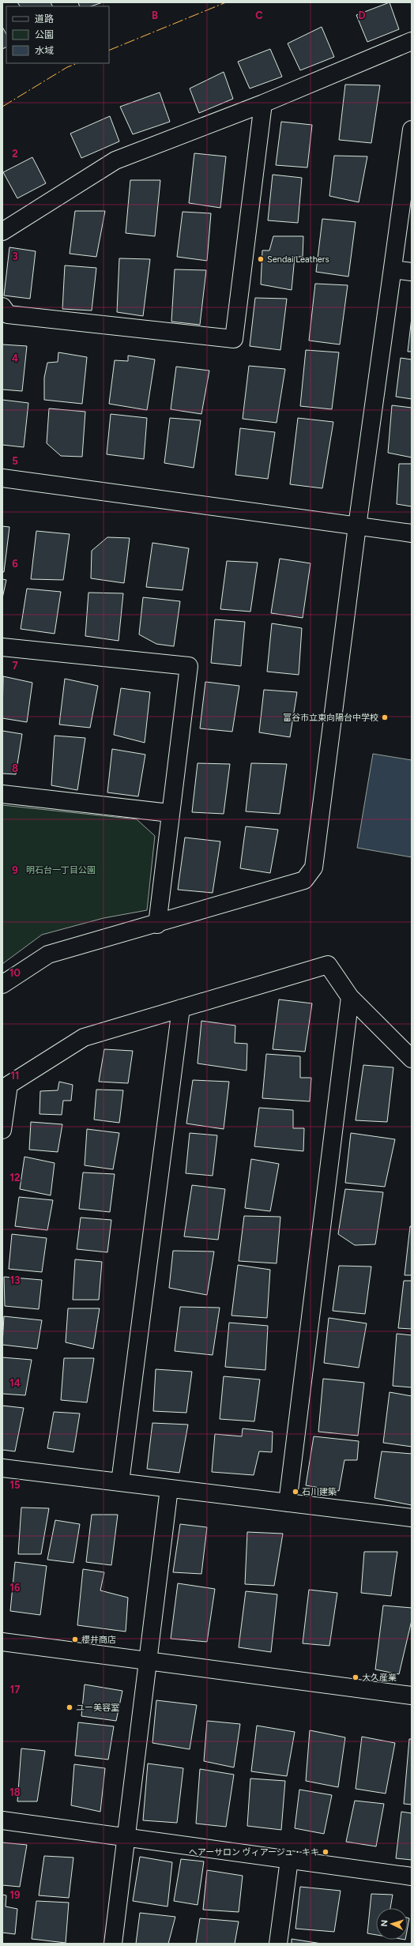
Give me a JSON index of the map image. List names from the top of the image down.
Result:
{
  "parks": ["明石台一丁目公園"],
  "places": [
    "Sendai Leathers",
    "富谷市立東向陽台中学校",
    "石川建築",
    "櫻井商店",
    "大久産業",
    "ユー美容室",
    "ヘアーサロン ヴィアージュ・キキ"
  ],
  "legend": ["道路", "公園", "水域"],
  "north": "left",
  "grid": {
    "columns": ["B", "C", "D"],
    "rows": [
      "2",
      "3",
      "4",
      "5",
      "6",
      "7",
      "8",
      "9",
      "10",
      "11",
      "12",
      "13",
      "14",
      "15",
      "16",
      "17",
      "18",
      "19"
    ]
  }
}
